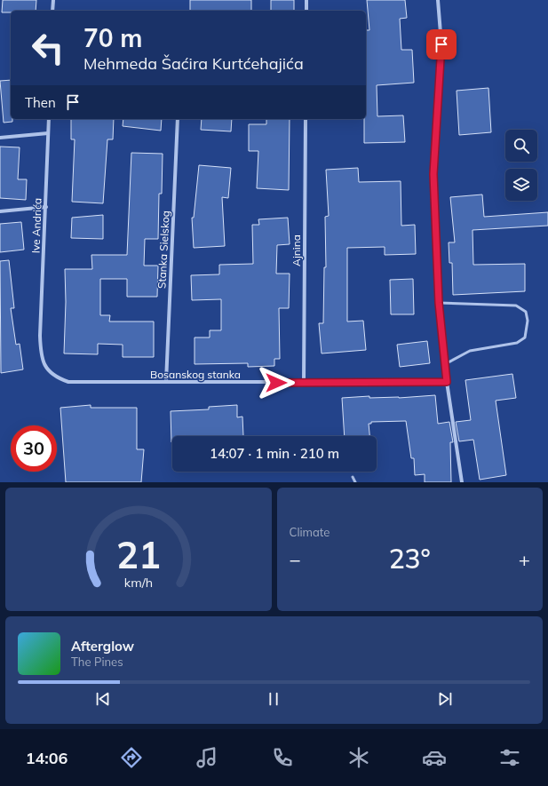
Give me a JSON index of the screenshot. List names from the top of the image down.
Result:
{
  "streets": {
    "street": [
      "Ive Andrića",
      "Stanka Sielskog",
      "Ajnina",
      "Bosanskog stanka"
    ]
  },
  "crossings": [
    ["Ive Andrića", "Bosanskog stanka"],
    ["Stanka Sielskog", "Bosanskog stanka"],
    ["Ajnina", "Bosanskog stanka"]
  ],
  "page": {
    "turn": ["70 m", "Mehmeda Šaćira Kurtćehajića"],
    "then": "Then",
    "limit": "30",
    "trip": "14:07 · 1 min · 210 m",
    "tile": "Climate",
    "heat": ["−", "23°", "+"],
    "song": ["Afterglow", "The Pines"],
    "tabs": "14:06",
    "gauge": ["21", "km/h"]
  }
}
